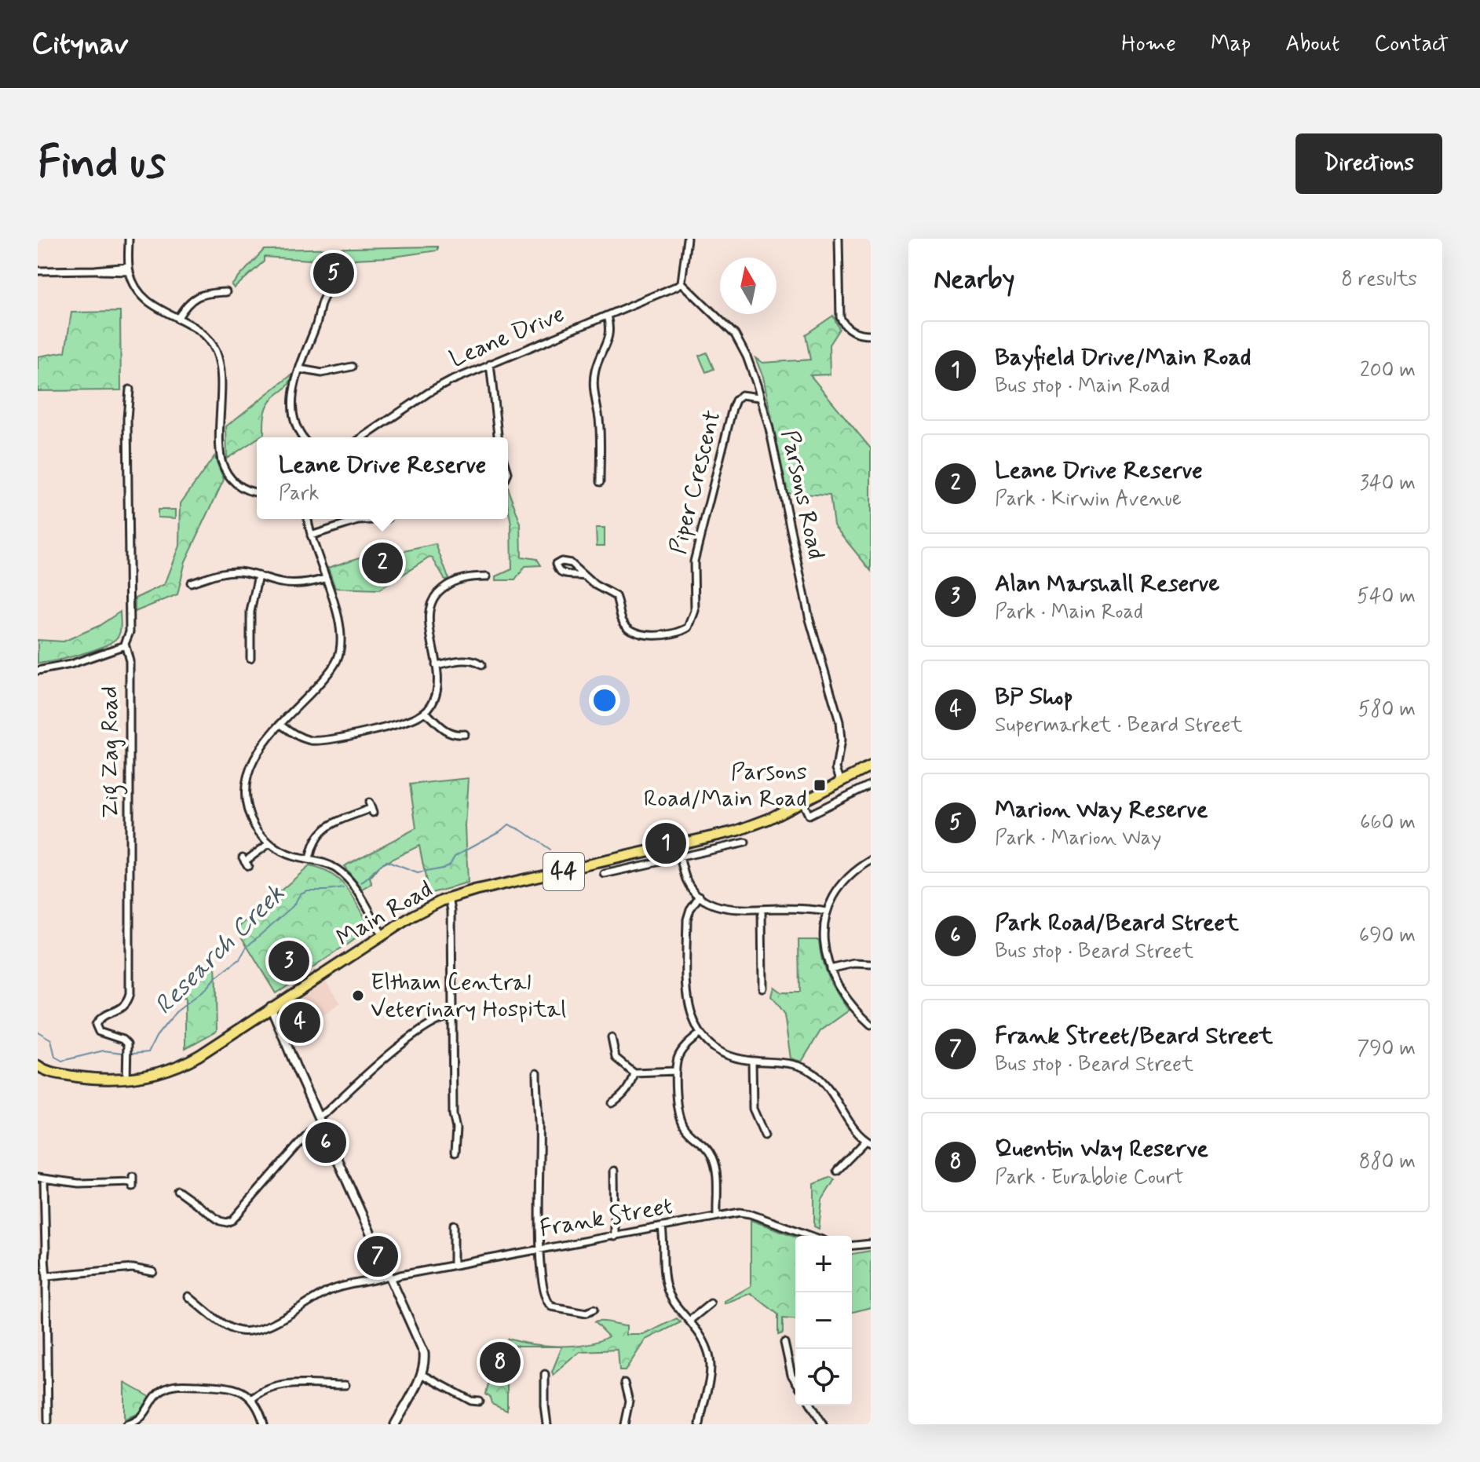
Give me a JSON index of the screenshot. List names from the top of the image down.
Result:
{
  "streets": {
    "main road": ["44", "Main Road"],
    "street": [
      "Leane Drive",
      "Piper Crescent",
      "Parsons Road",
      "Zig Zag Road",
      "Frank Street"
    ]
  },
  "crossings": [
    ["Leane Drive", "Parsons Road"],
    ["Piper Crescent", "Parsons Road"],
    ["Parsons Road", "Main Road"],
    ["Zig Zag Road", "Main Road"]
  ],
  "water": ["Research Creek"],
  "places": {
    "transit": ["Parsons Road/Main Road"],
    "other": ["Eltham Central Veterinary Hospital"]
  },
  "north": "top",
  "page": {
    "header": "Citynav",
    "nav": [
      "Home",
      "Map",
      "About",
      "Contact"
    ],
    "buttons": "Directions",
    "title": "Find us",
    "heading": ["Nearby", "8 results"],
    "pins": [
      "5",
      "2",
      "1",
      "3",
      "4",
      "6",
      "7",
      "8"
    ],
    "list": [
      {
        "mark": "1",
        "name": "Bayfield Drive/Main Road",
        "note": "Bus stop · Main Road",
        "value": "200 m"
      },
      {
        "mark": "2",
        "name": "Leane Drive Reserve",
        "note": "Park · Kirwin Avenue",
        "value": "340 m"
      },
      {
        "mark": "3",
        "name": "Alan Marshall Reserve",
        "note": "Park · Main Road",
        "value": "540 m"
      },
      {
        "mark": "4",
        "name": "BP Shop",
        "note": "Supermarket · Beard Street",
        "value": "580 m"
      },
      {
        "mark": "5",
        "name": "Marion Way Reserve",
        "note": "Park · Marion Way",
        "value": "660 m"
      },
      {
        "mark": "6",
        "name": "Park Road/Beard Street",
        "note": "Bus stop · Beard Street",
        "value": "690 m"
      },
      {
        "mark": "7",
        "name": "Frank Street/Beard Street",
        "note": "Bus stop · Beard Street",
        "value": "790 m"
      },
      {
        "mark": "8",
        "name": "Quentin Way Reserve",
        "note": "Park · Eurabbie Court",
        "value": "880 m"
      }
    ],
    "popup": ["Leane Drive Reserve", "Park"],
    "map_buttons": ["+", "−"]
  }
}
